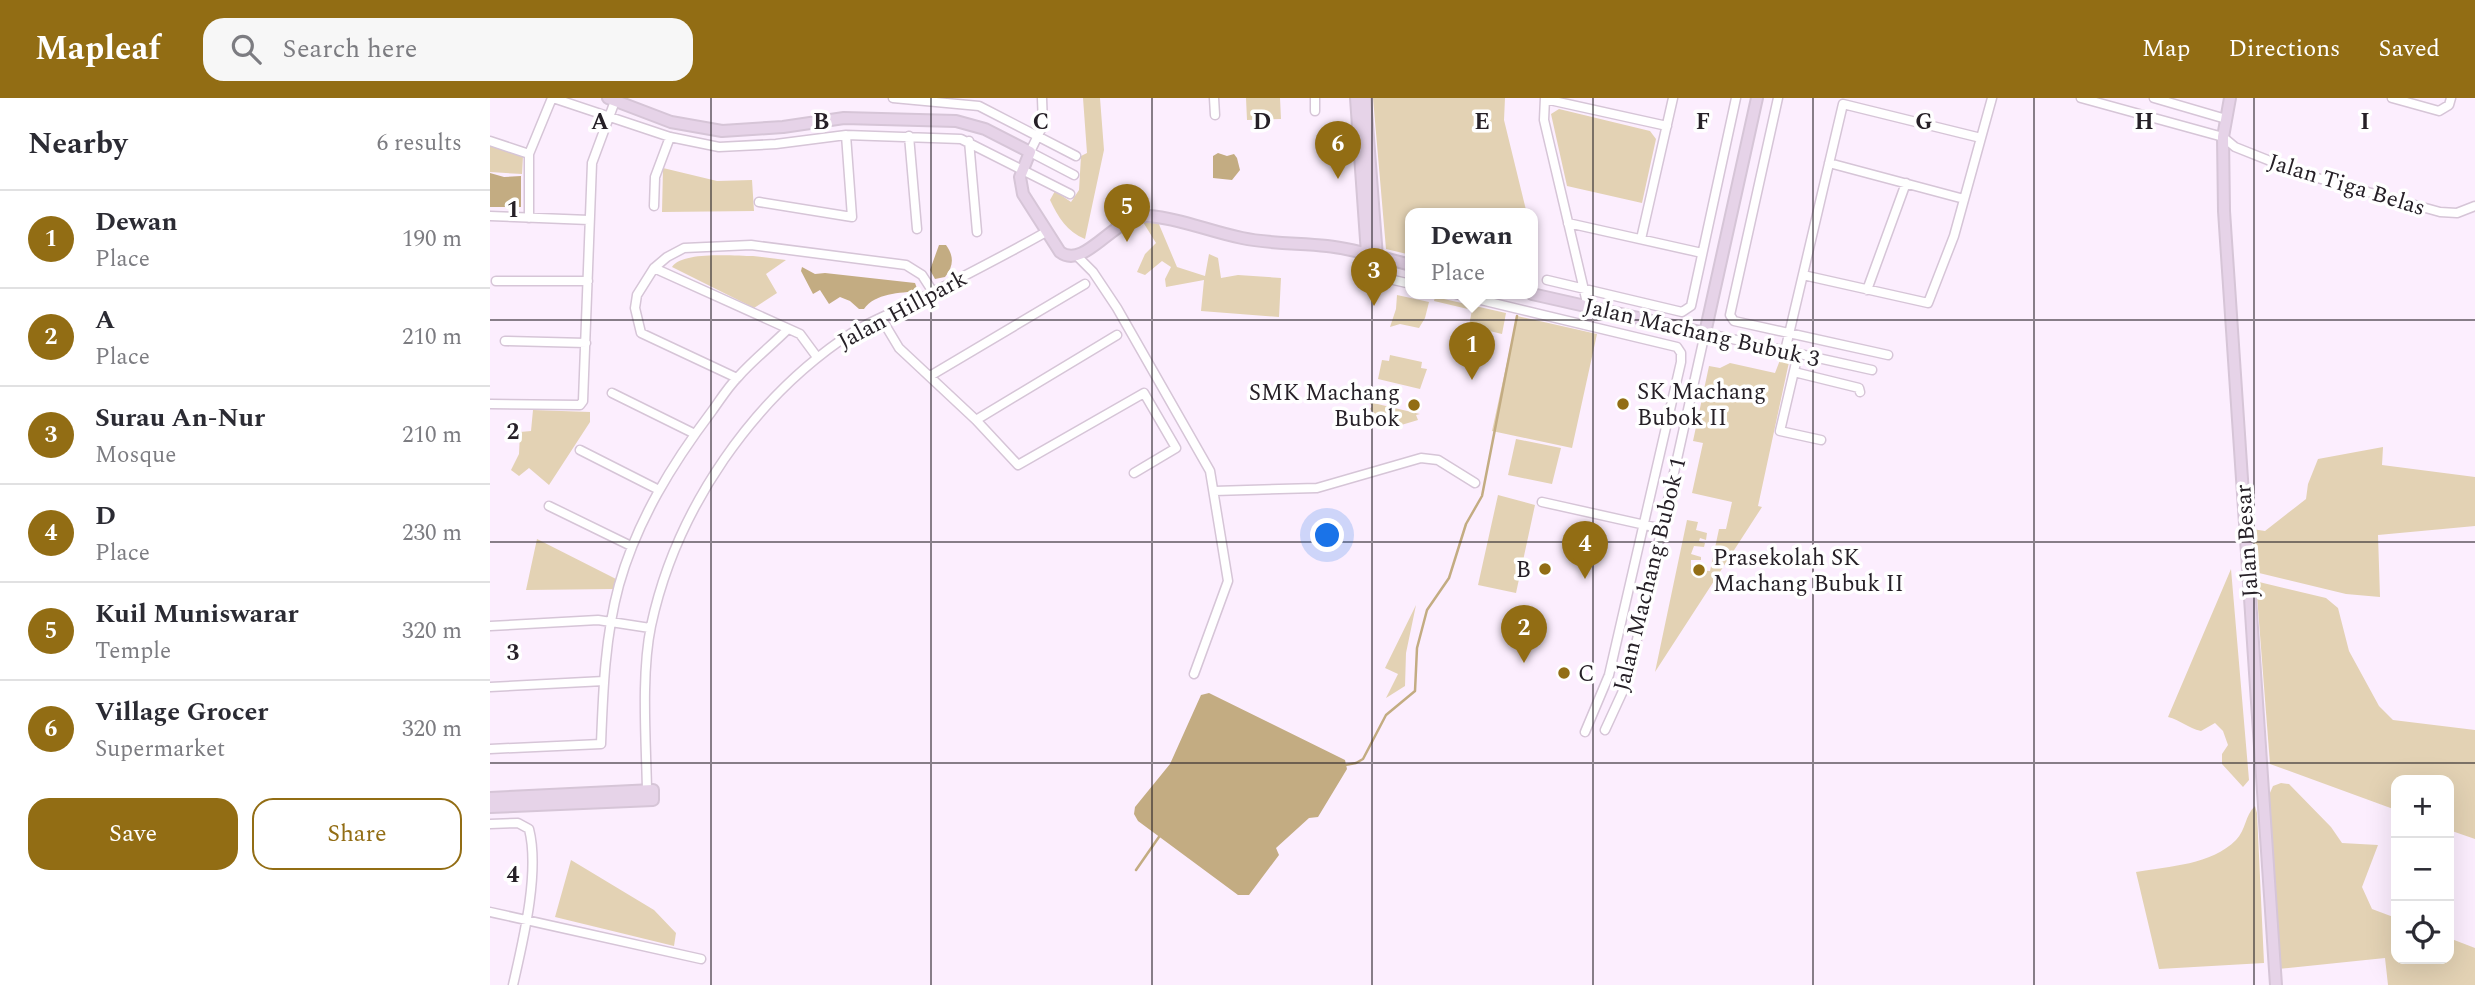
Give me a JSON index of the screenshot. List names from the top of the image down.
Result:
{
  "streets": {
    "main road": ["Jalan Machang Bubuk 3", "Jalan Besar"],
    "street": ["Jalan Tiga Belas", "Jalan Hillpark", "Jalan Machang Bubok 1"]
  },
  "crossings": [
    ["Jalan Tiga Belas", "Jalan Besar"],
    ["Jalan Machang Bubuk 3", "Jalan Machang Bubok 1"]
  ],
  "places": [
    "SK Machang Bubok II",
    "SMK Machang Bubok",
    "B",
    "Prasekolah SK Machang Bubuk II",
    "C"
  ],
  "page": {
    "header": "Mapleaf",
    "search": "Search here",
    "nav": ["Map", "Directions", "Saved"],
    "heading": ["Nearby", "6 results"],
    "pins": [
      "6",
      "5",
      "3",
      "1",
      "4",
      "2"
    ],
    "list": [
      {
        "mark": "1",
        "name": "Dewan",
        "note": "Place",
        "value": "190 m"
      },
      {
        "mark": "2",
        "name": "A",
        "note": "Place",
        "value": "210 m"
      },
      {
        "mark": "3",
        "name": "Surau An-Nur",
        "note": "Mosque",
        "value": "210 m"
      },
      {
        "mark": "4",
        "name": "D",
        "note": "Place",
        "value": "230 m"
      },
      {
        "mark": "5",
        "name": "Kuil Muniswarar",
        "note": "Temple",
        "value": "320 m"
      },
      {
        "mark": "6",
        "name": "Village Grocer",
        "note": "Supermarket",
        "value": "320 m"
      }
    ],
    "popup": ["Dewan", "Place"],
    "map_buttons": ["+", "−"],
    "buttons": ["Save", "Share"]
  },
  "grid": {
    "columns": [
      "A",
      "B",
      "C",
      "D",
      "E",
      "F",
      "G",
      "H",
      "I"
    ],
    "rows": [
      "1",
      "2",
      "3",
      "4"
    ]
  }
}
